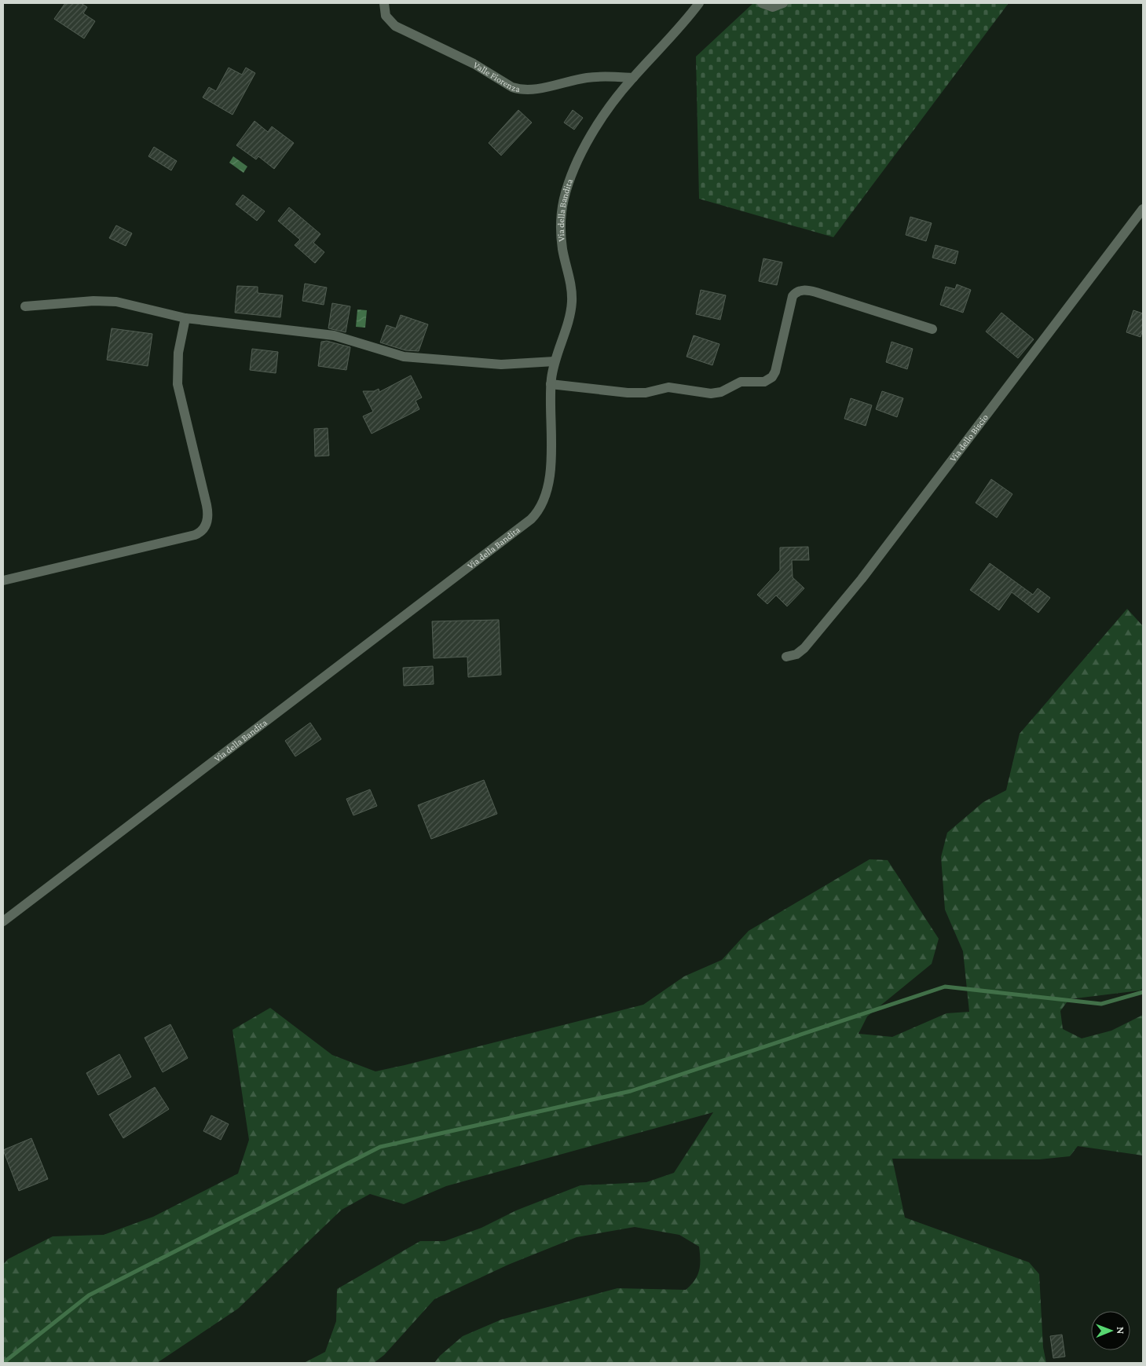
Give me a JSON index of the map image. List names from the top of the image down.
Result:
{
  "streets": {
    "street": ["Valle Fiorenza", "Via della Bandita", "Via dello Biscio"]
  },
  "crossings": [
    ["Valle Fiorenza", "Via della Bandita"]
  ],
  "north": "right"
}
